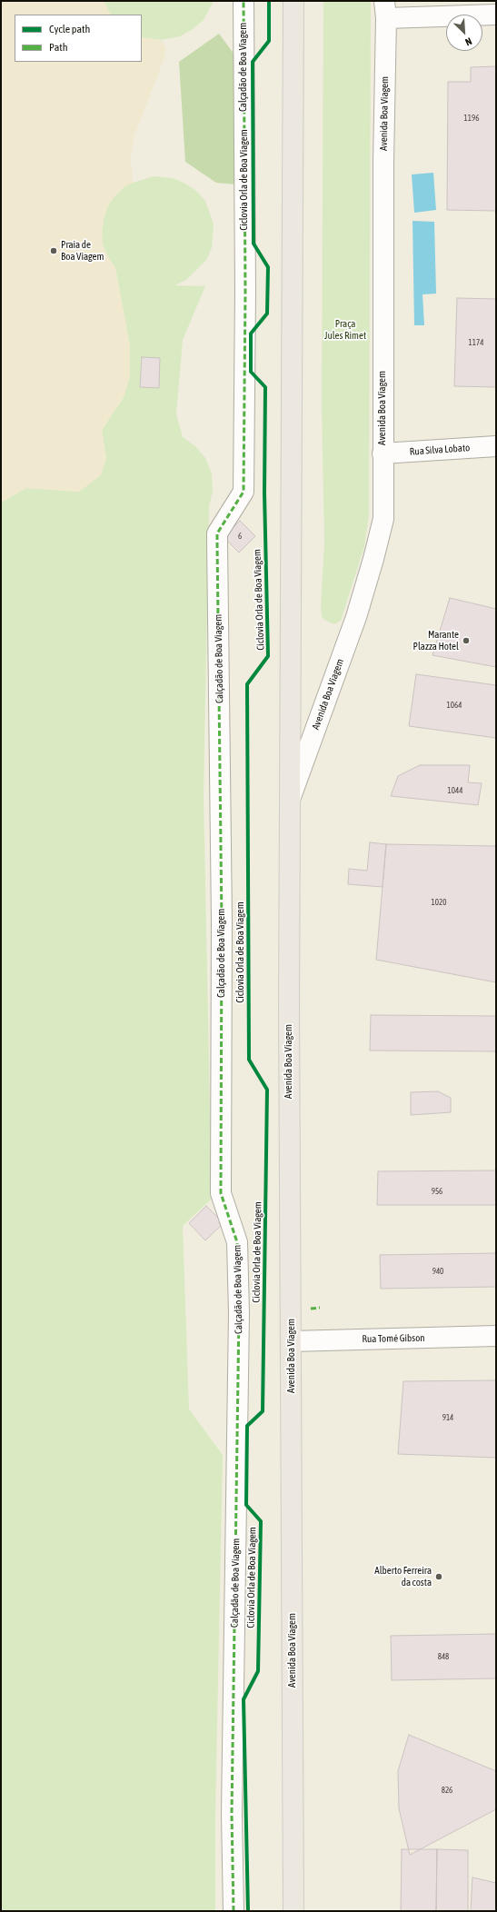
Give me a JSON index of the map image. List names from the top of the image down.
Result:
{
  "streets": {
    "main road": ["Avenida Boa Viagem"],
    "street": ["Calçadão de Boa Viagem", "Rua Silva Lobato", "Rua Tomé Gibson"],
    "cycle path": ["Ciclovia Orla de Boa Viagem"]
  },
  "crossings": [
    ["Avenida Boa Viagem", "Rua Silva Lobato"],
    ["Avenida Boa Viagem", "Rua Tomé Gibson"]
  ],
  "parks": ["Praça Jules Rimet"],
  "places": ["Praia de Boa Viagem", "Marante Plazza Hotel", "Alberto Ferreira da costa"],
  "house_numbers": [
    "1196",
    "1174",
    "6",
    "1064",
    "1044",
    "1020",
    "956",
    "940",
    "914",
    "848",
    "826"
  ],
  "legend": ["Cycle path", "Path"],
  "north": "bottom right"
}
